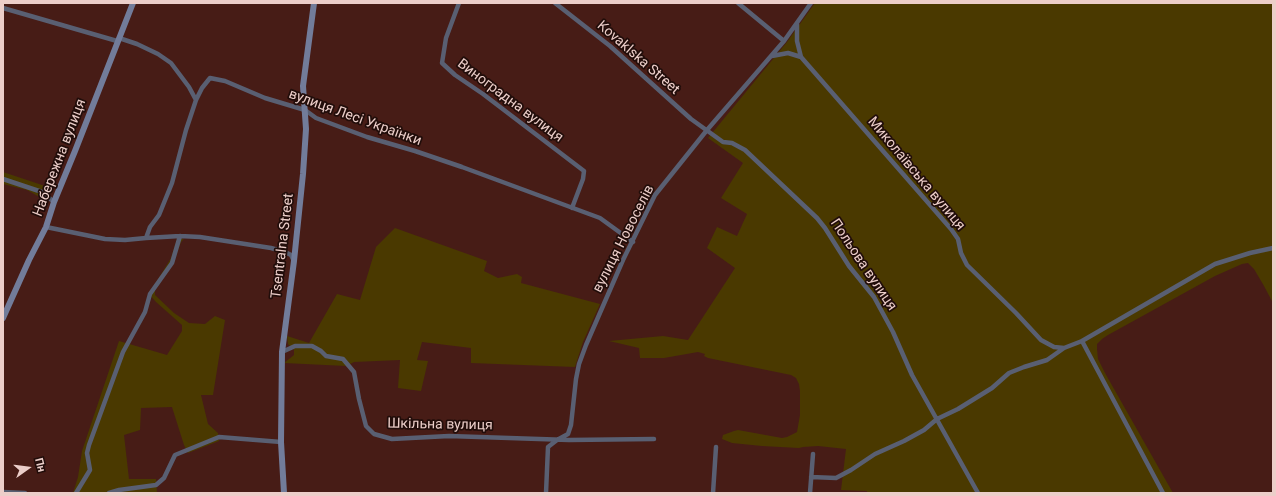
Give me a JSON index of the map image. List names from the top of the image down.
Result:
{
  "streets": {
    "street": [
      "Kovaklska Street",
      "Виноградна вулиця",
      "вулиця Лесі Українки",
      "Набережна вулиця",
      "Миколаївська вулиця",
      "вулиця Новоселів",
      "Tsentralna Street",
      "Польова вулиця",
      "Шкільна вулиця"
    ]
  },
  "crossings": [
    ["Kovaklska Street", "вулиця Новоселів"],
    ["Kovaklska Street", "Польова вулиця"],
    ["Виноградна вулиця", "вулиця Лесі Українки"],
    ["вулиця Лесі Українки", "вулиця Новоселів"],
    ["вулиця Лесі Українки", "Tsentralna Street"],
    ["Миколаївська вулиця", "вулиця Новоселів"],
    ["вулиця Новоселів", "Польова вулиця"],
    ["вулиця Новоселів", "Шкільна вулиця"],
    ["Tsentralna Street", "Шкільна вулиця"]
  ],
  "north": "right"
}
